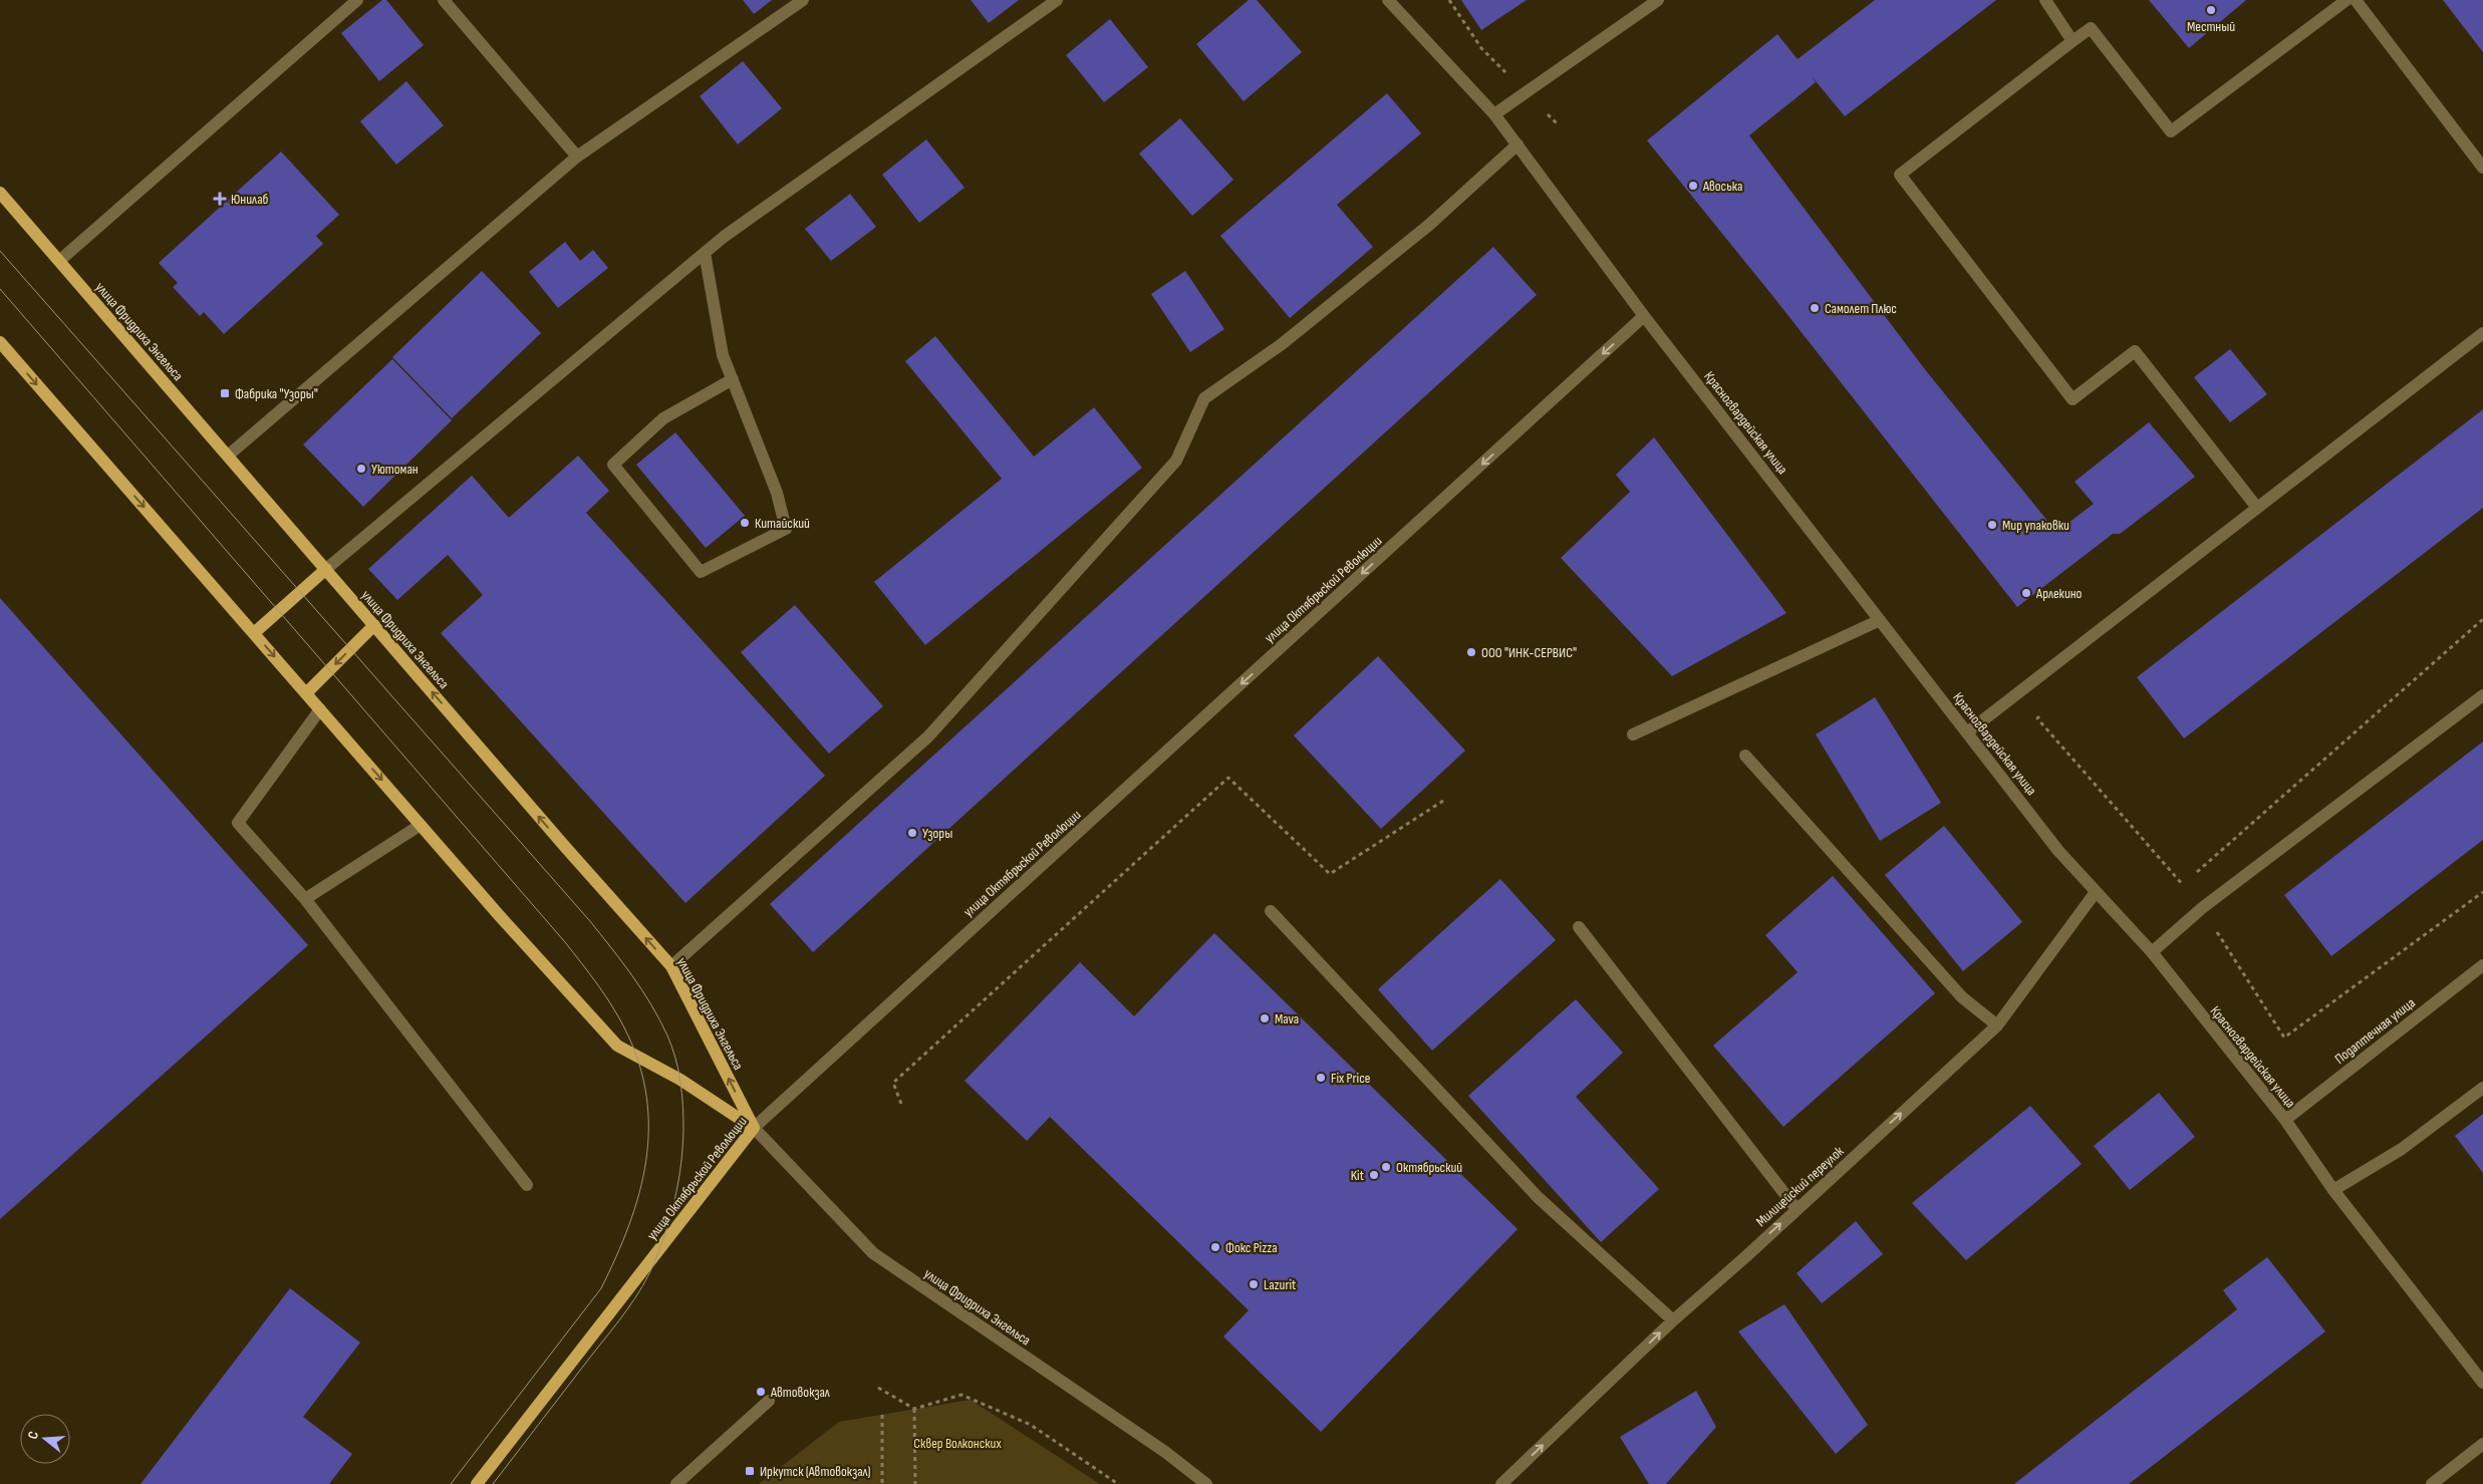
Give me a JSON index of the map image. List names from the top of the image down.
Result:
{
  "streets": {
    "main road": ["улица Фридриха Энгельса", "улица Октябрьской Революции"],
    "street": ["Красногвардейская улица", "Подаптечная улица", "Милицейский переулок"]
  },
  "crossings": [
    ["улица Фридриха Энгельса", "улица Октябрьской Революции"],
    ["Красногвардейская улица", "улица Октябрьской Революции"],
    ["Красногвардейская улица", "Подаптечная улица"],
    ["Красногвардейская улица", "Милицейский переулок"]
  ],
  "one_way": ["улица Октябрьской Революции", "Милицейский переулок"],
  "parks": ["Сквер Волконских"],
  "places": {
    "other": [
      "Местный",
      "Авоська",
      "Самолет Плюс",
      "Уютоман",
      "Китайский",
      "Мир упаковки",
      "Арлекино",
      "ООО \"ИНК-СЕРВИС\"",
      "Узоры",
      "Mava",
      "Fix Price",
      "Октябрьский",
      "Kit",
      "Фокс Pizza",
      "Lazurit",
      "Автовокзал"
    ],
    "health": ["Юнилаб"],
    "transit": ["Фабрика \"Узоры\"", "Иркутск (Автовокзал)"]
  },
  "north": "left"
}
